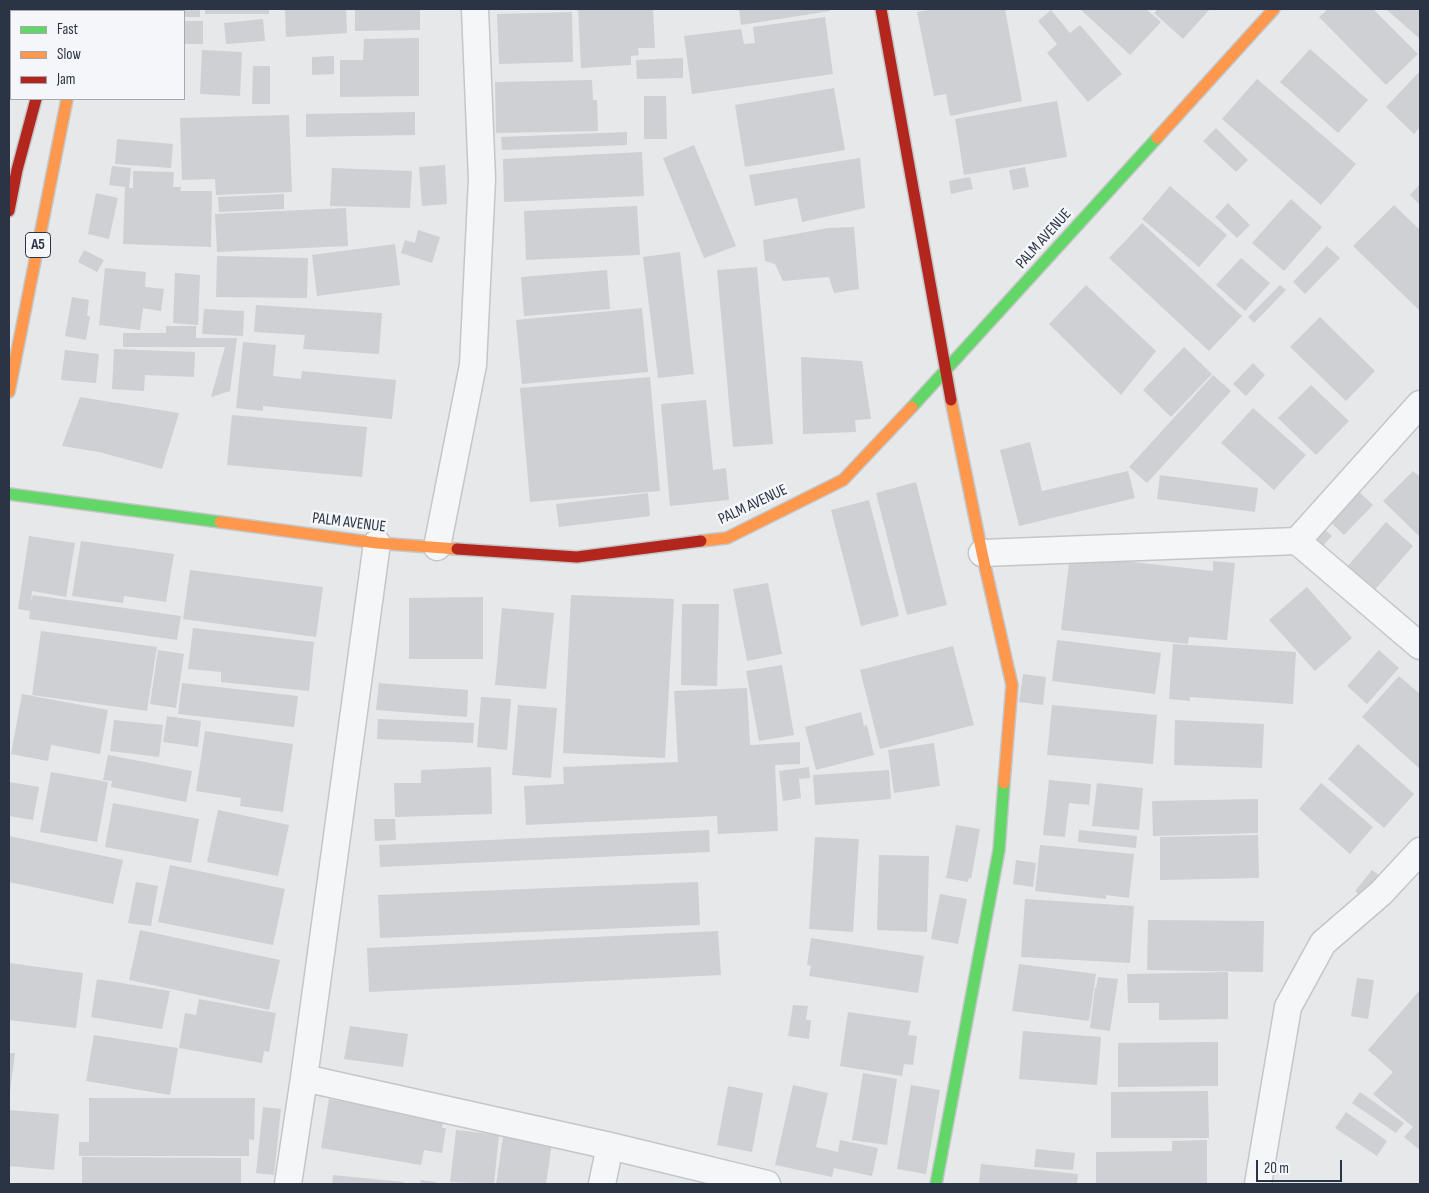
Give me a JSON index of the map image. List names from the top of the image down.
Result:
{
  "streets": {
    "main road": ["PALM AVENUE", "A5"]
  },
  "legend": ["Fast", "Slow", "Jam"],
  "scale_bar": "20 m"
}
